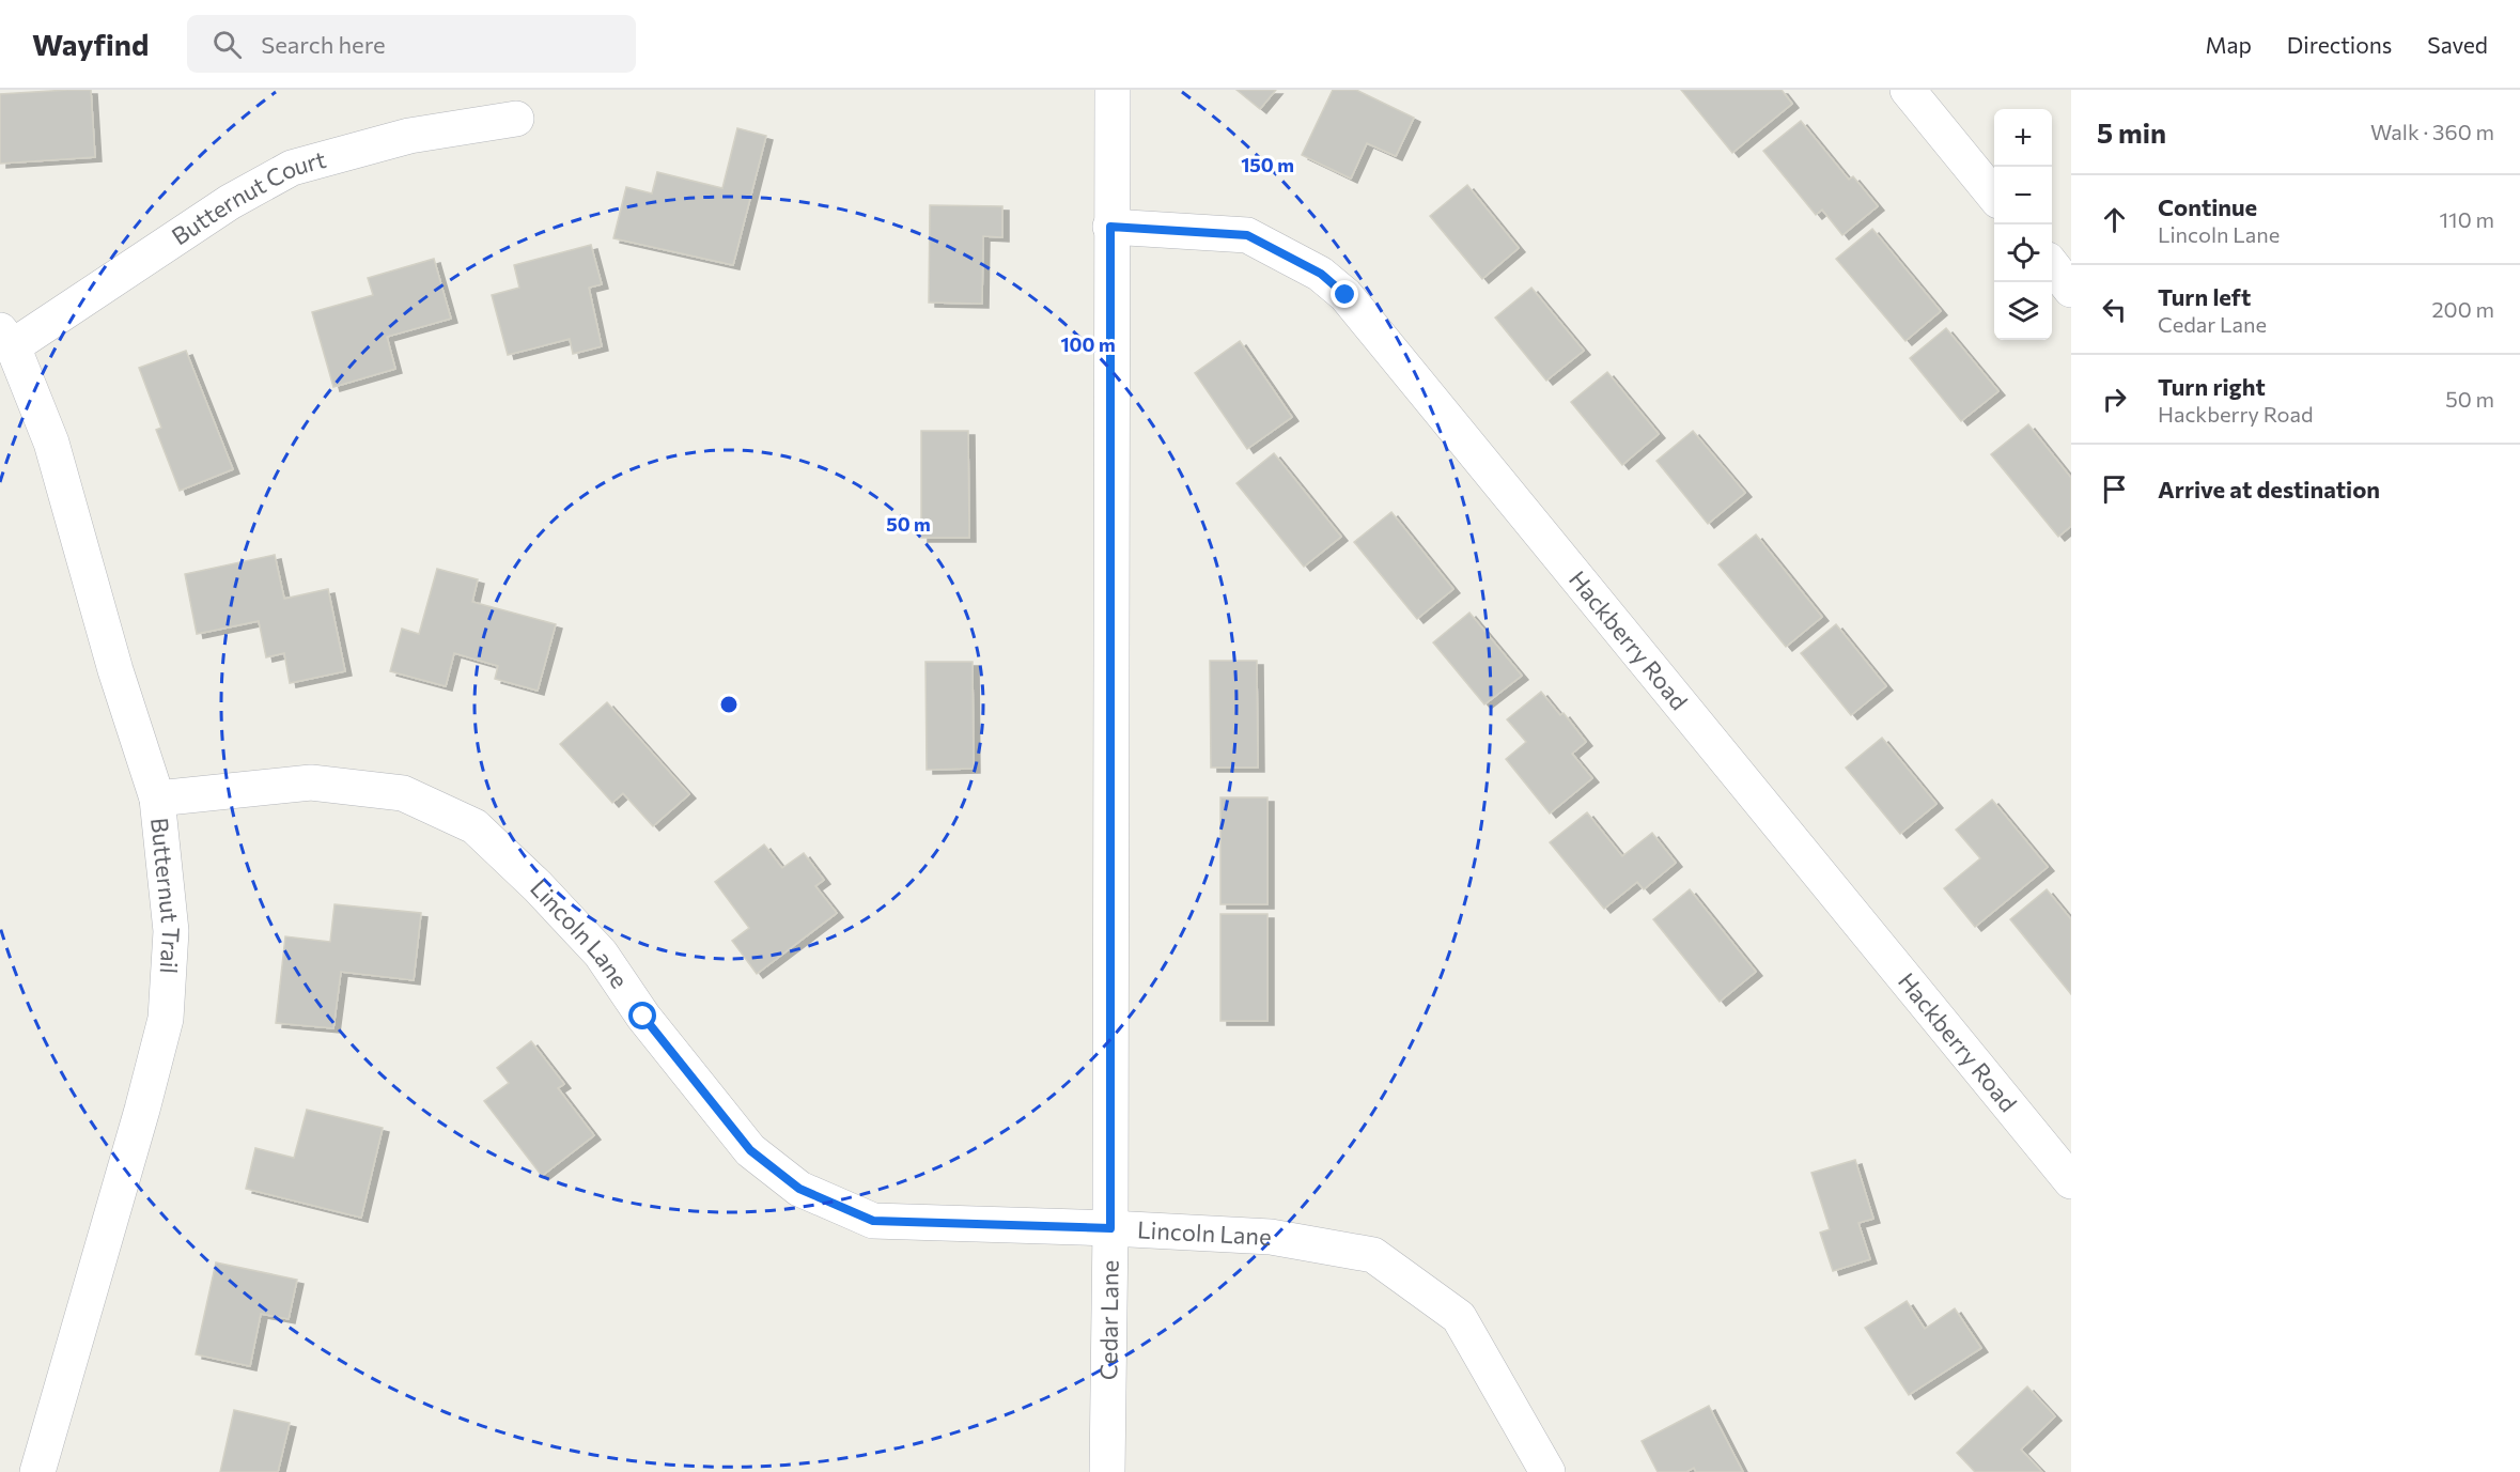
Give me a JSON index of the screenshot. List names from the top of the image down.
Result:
{
  "streets": {
    "street": [
      "Butternut Court",
      "Hackberry Road",
      "Butternut Trail",
      "Lincoln Lane",
      "Cedar Lane"
    ]
  },
  "crossings": [
    ["Butternut Court", "Butternut Trail"],
    ["Hackberry Road", "Cedar Lane"],
    ["Butternut Trail", "Lincoln Lane"],
    ["Lincoln Lane", "Cedar Lane"]
  ],
  "page": {
    "header": "Wayfind",
    "search": "Search here",
    "nav": ["Map", "Directions", "Saved"],
    "heading": ["5 min", "Walk · 360 m"],
    "map_buttons": ["+", "−"],
    "list": [
      ["Continue", "Lincoln Lane", "110 m"],
      ["Turn left", "Cedar Lane", "200 m"],
      ["Turn right", "Hackberry Road", "50 m"],
      "Arrive at destination"
    ]
  },
  "rings": ["150 m", "100 m", "50 m"]
}
